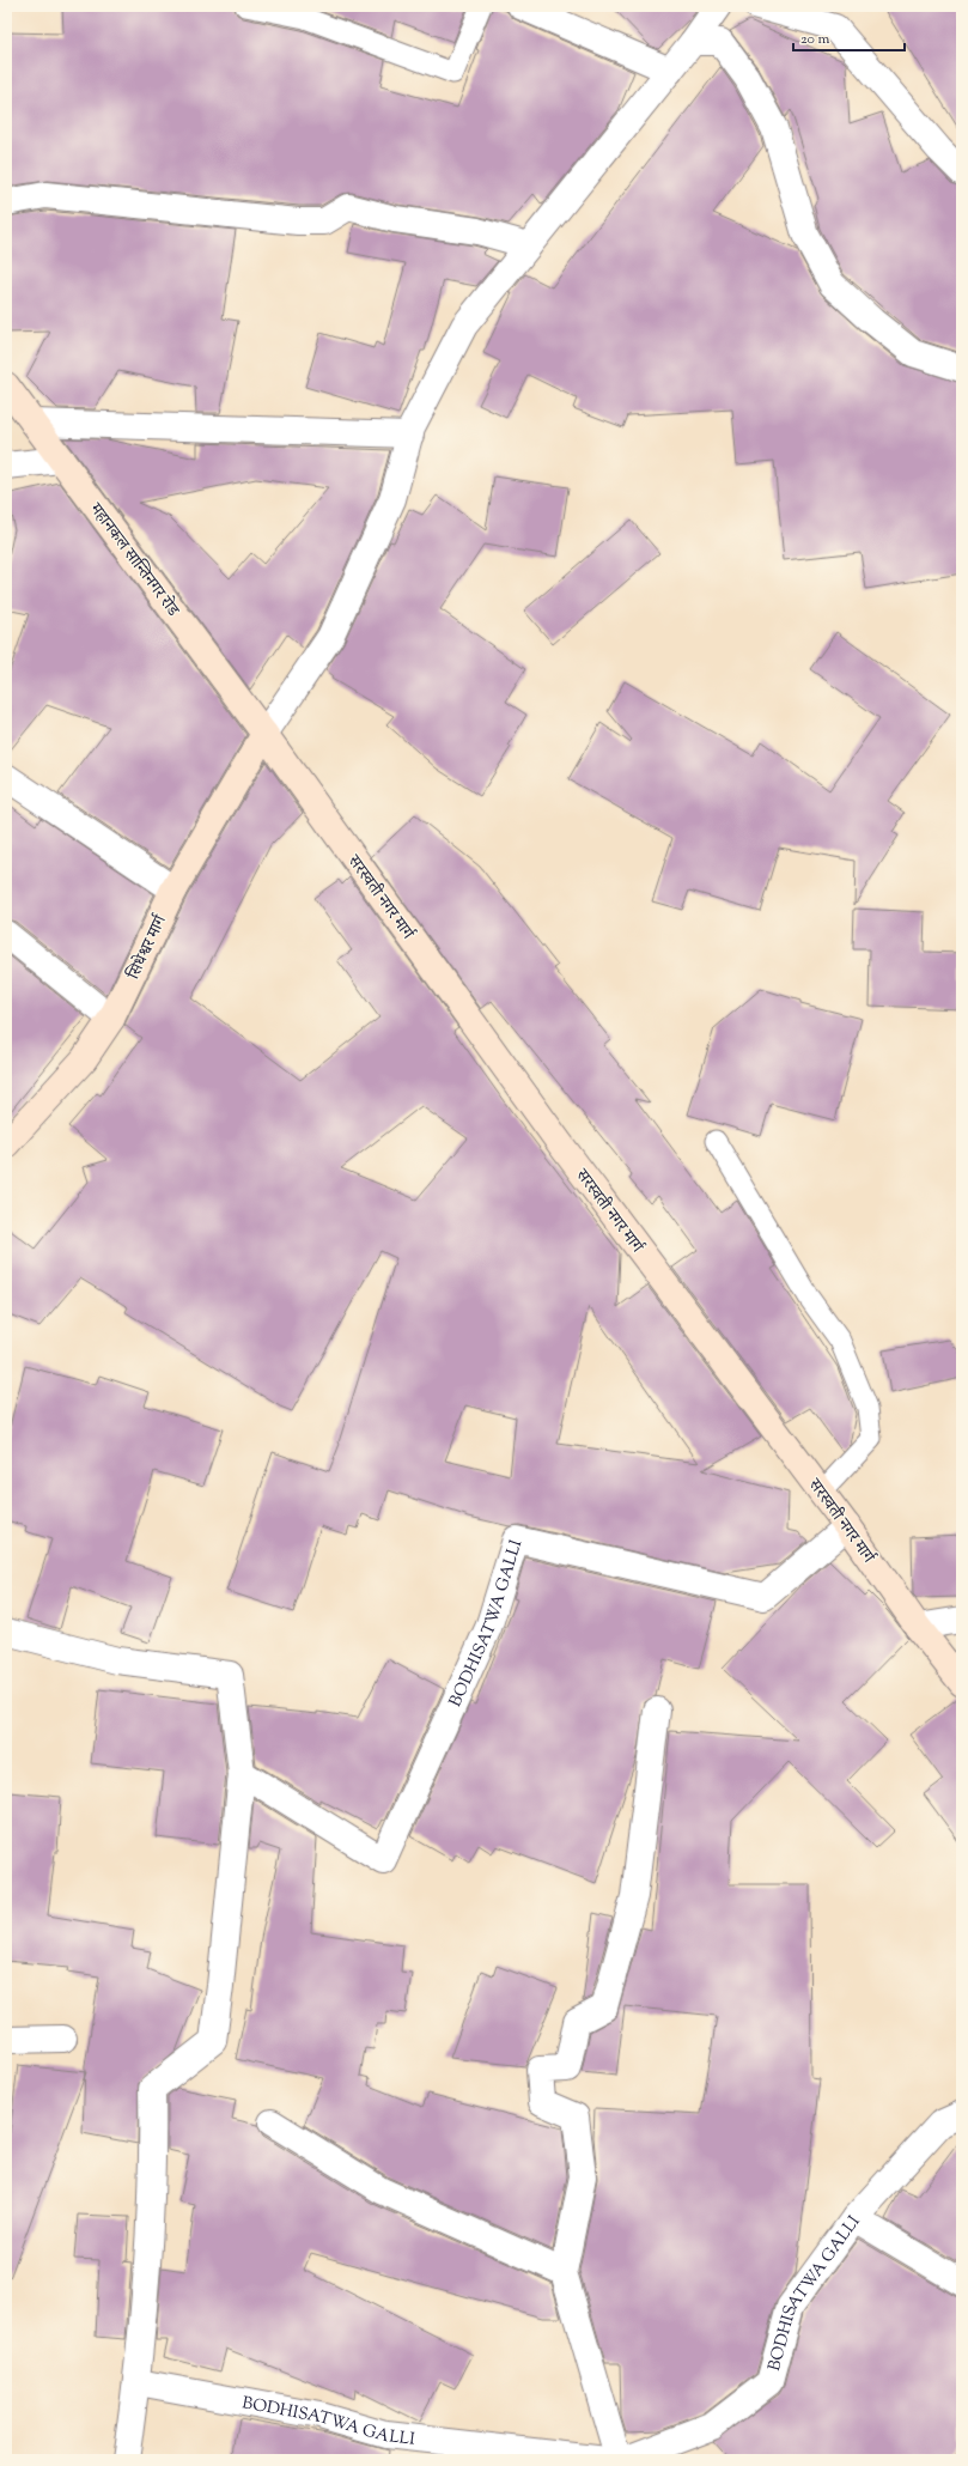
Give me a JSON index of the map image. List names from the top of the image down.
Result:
{
  "streets": {
    "main road": ["महानकल सान्तिनगर रोड", "सरस्वती नगर मार्ग", "सिधेश्वर मार्ग"],
    "street": ["BODHISATWA GALLI"]
  },
  "crossings": [
    ["महानकल सान्तिनगर रोड", "सरस्वती नगर मार्ग"],
    ["महानकल सान्तिनगर रोड", "सिधेश्वर मार्ग"],
    ["सरस्वती नगर मार्ग", "सिधेश्वर मार्ग"],
    ["सरस्वती नगर मार्ग", "BODHISATWA GALLI"]
  ],
  "scale_bar": "20 m"
}
